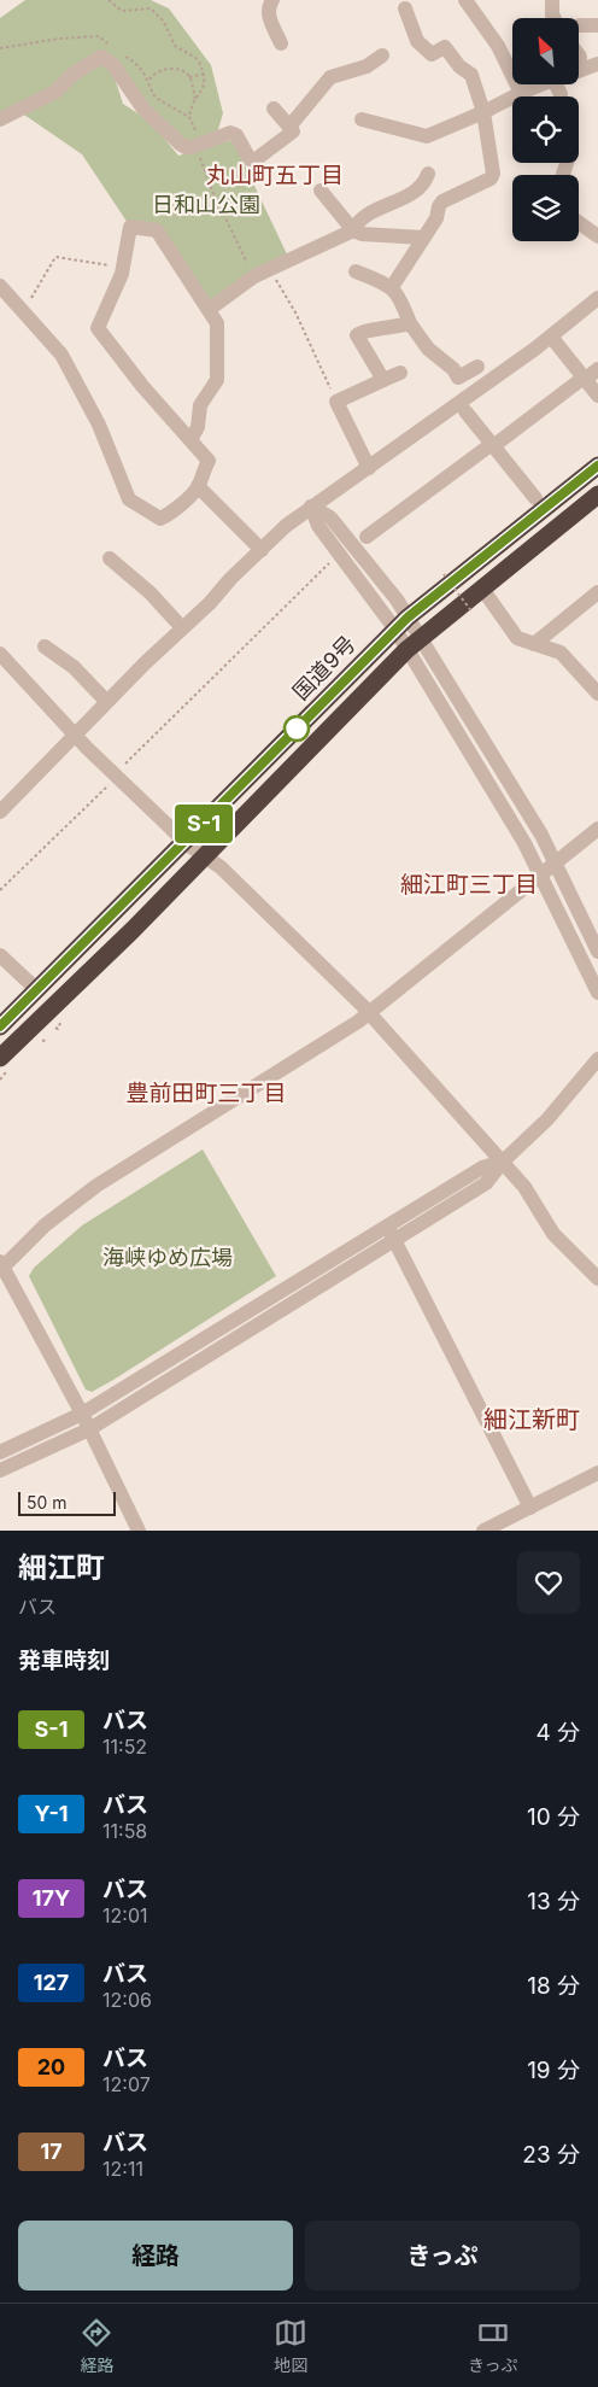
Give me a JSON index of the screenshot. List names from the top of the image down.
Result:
{
  "streets": {
    "highway": ["国道9号"]
  },
  "districts": [
    "丸山町五丁目",
    "細江町三丁目",
    "豊前田町三丁目",
    "細江新町"
  ],
  "parks": ["日和山公園", "海峡ゆめ広場"],
  "lines": ["bus line S-1"],
  "scale_bar": "50 m",
  "north": "top left",
  "page": {
    "on_map": "S-1",
    "scale": "50 m",
    "heading": [
      ["細江町", "バス"],
      "発車時刻"
    ],
    "list": [
      {
        "mark": "S-1",
        "name": "バス",
        "note": "11:52",
        "value": "4 分"
      },
      {
        "mark": "Y-1",
        "name": "バス",
        "note": "11:58",
        "value": "10 分"
      },
      {
        "mark": "17Y",
        "name": "バス",
        "note": "12:01",
        "value": "13 分"
      },
      {
        "mark": "127",
        "name": "バス",
        "note": "12:06",
        "value": "18 分"
      },
      {
        "mark": "20",
        "name": "バス",
        "note": "12:07",
        "value": "19 分"
      },
      {
        "mark": "17",
        "name": "バス",
        "note": "12:11",
        "value": "23 分"
      }
    ],
    "buttons": ["経路", "きっぷ"],
    "tabs": ["経路", "地図", "きっぷ"]
  }
}
